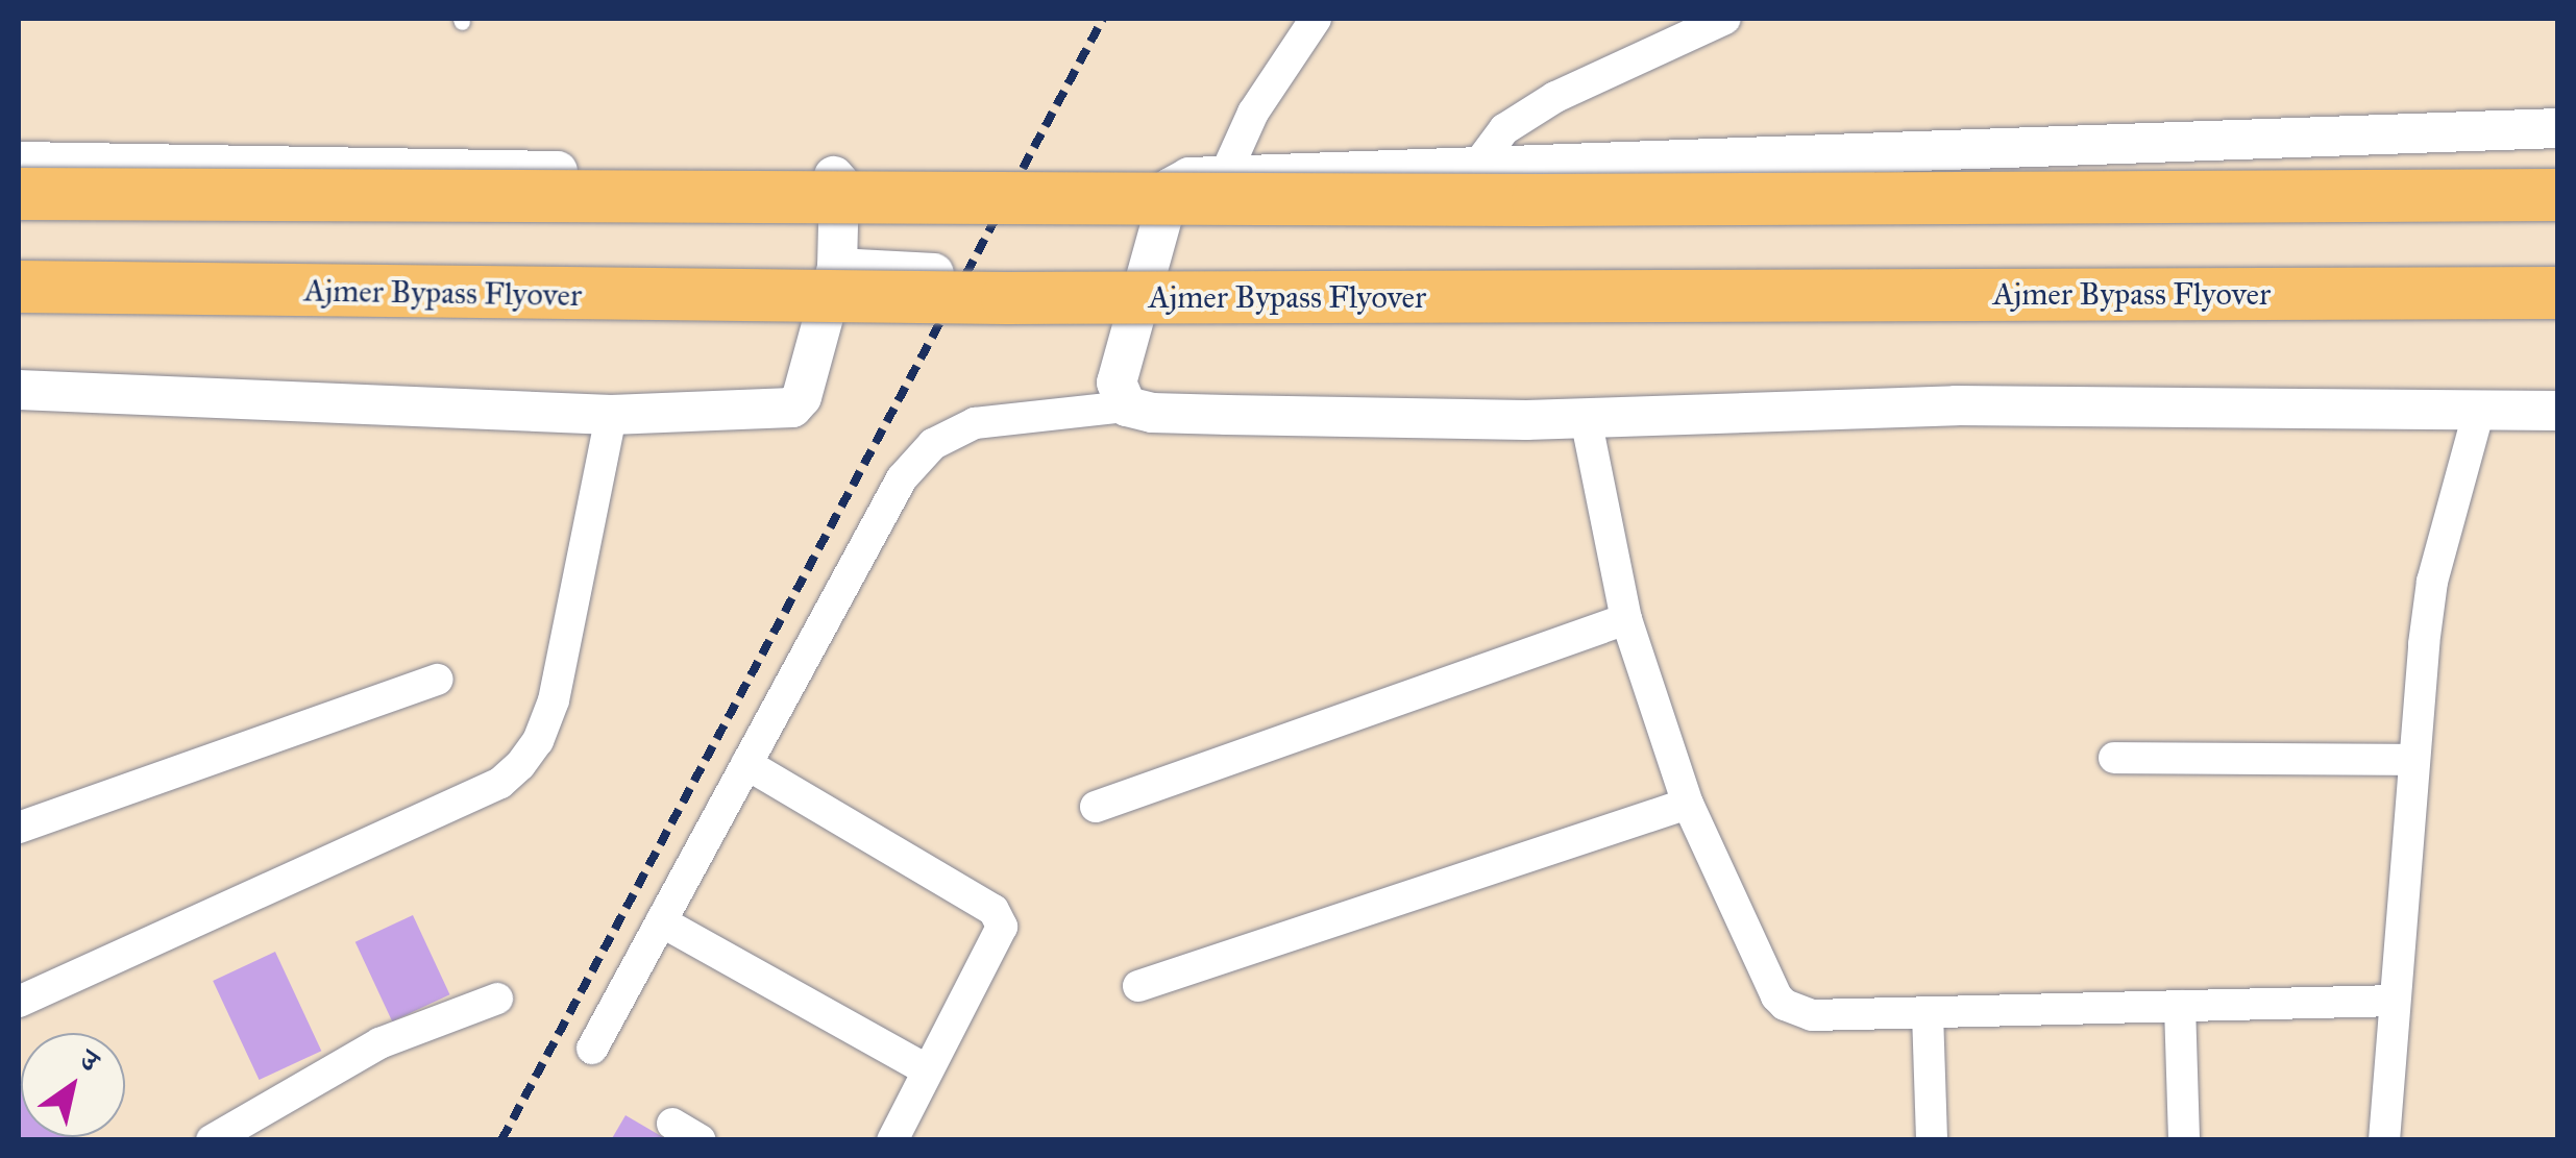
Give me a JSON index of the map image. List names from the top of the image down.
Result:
{
  "streets": {
    "highway": ["Ajmer Bypass Flyover"]
  },
  "north": "top right"
}
